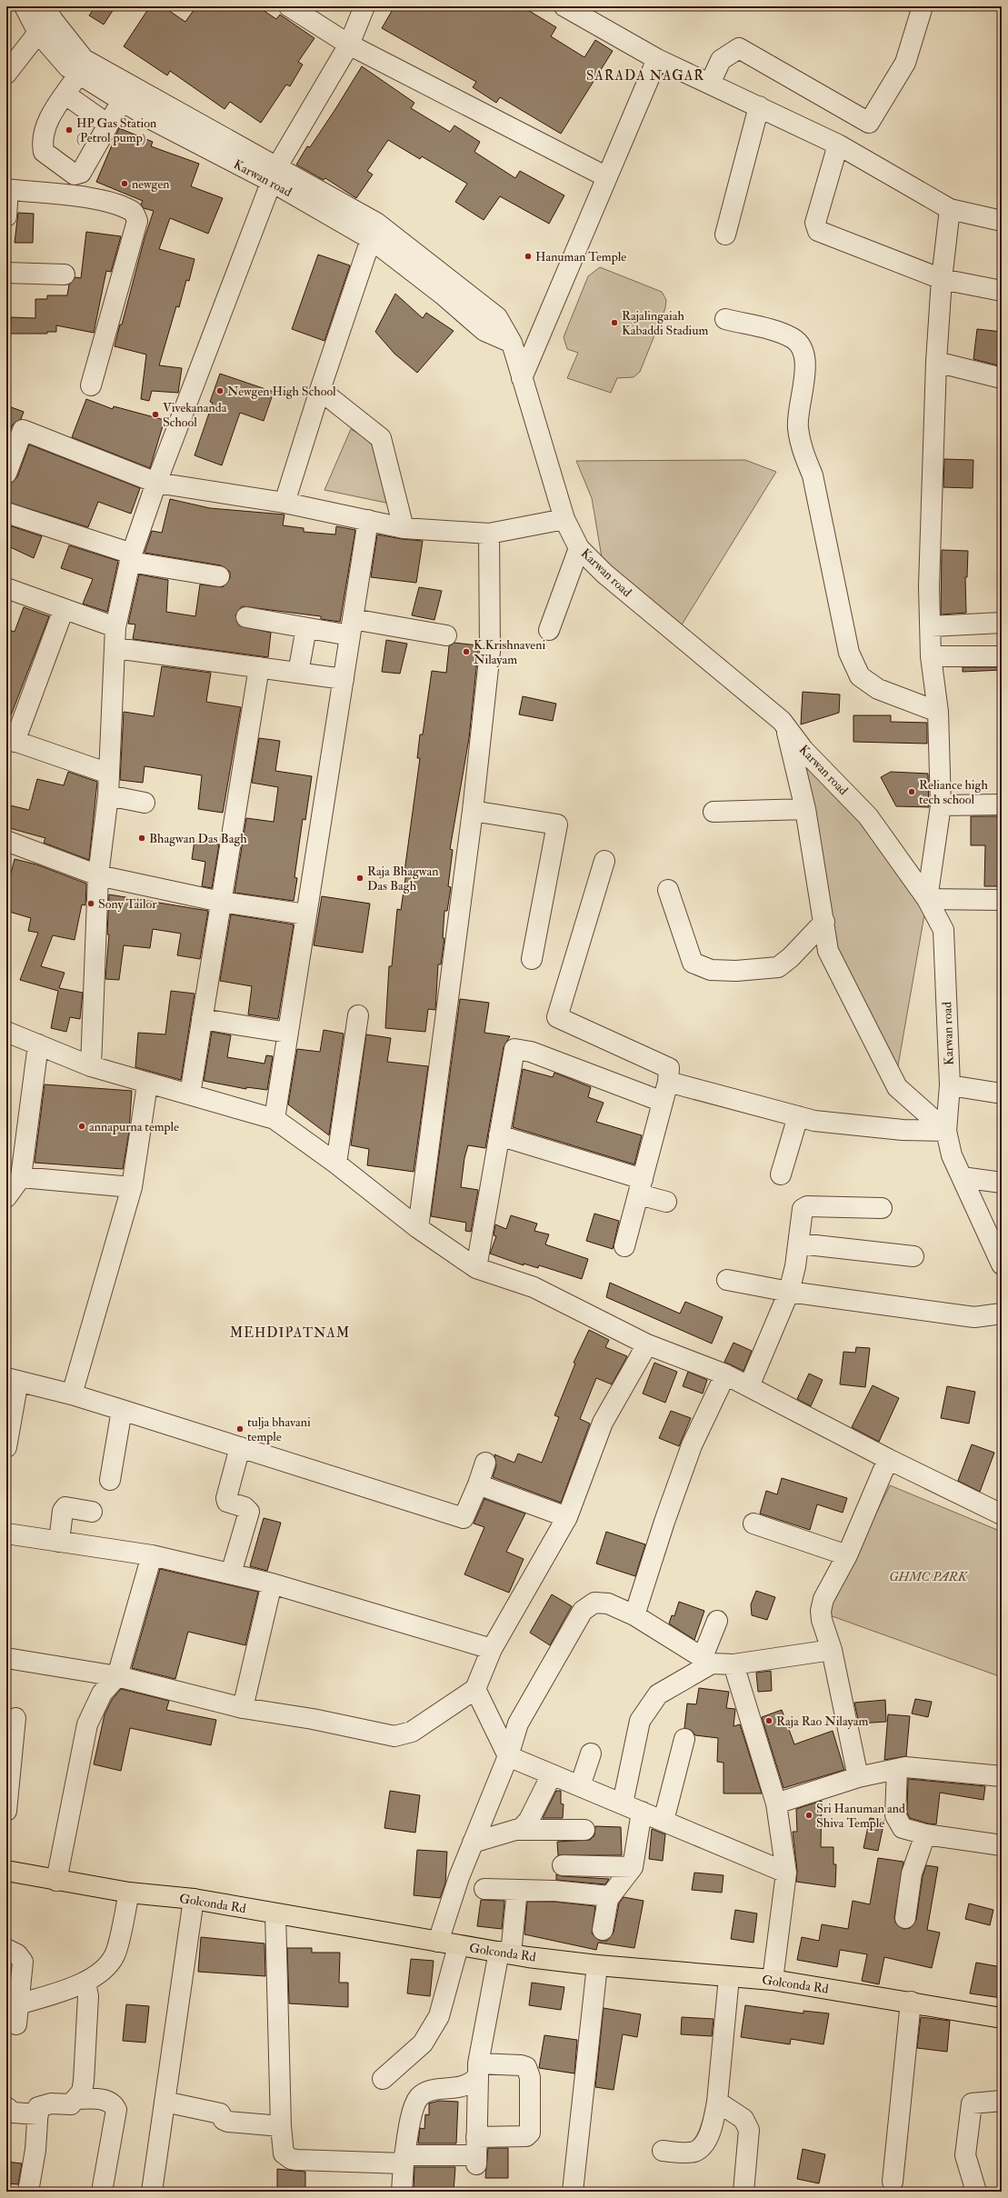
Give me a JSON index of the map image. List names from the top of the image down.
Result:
{
  "streets": {
    "main road": ["Golconda Rd"],
    "street": ["Karwan road"]
  },
  "districts": ["SARADA NAGAR", "MEHDIPATNAM"],
  "parks": ["GHMC PARK"],
  "places": [
    "HP Gas Station (Petrol pump)",
    "newgen",
    "Hanuman Temple",
    "Rajalingaiah Kabaddi Stadium",
    "Newgen High School",
    "Vivekananda School",
    "K.Krishnaveni Nilayam",
    "Reliance high tech school",
    "Bhagwan Das Bagh",
    "Raja Bhagwan Das Bagh",
    "Sony Tailor",
    "annapurna temple",
    "tulja bhavani temple",
    "Raja Rao Nilayam",
    "Sri Hanuman and Shiva Temple"
  ]
}
